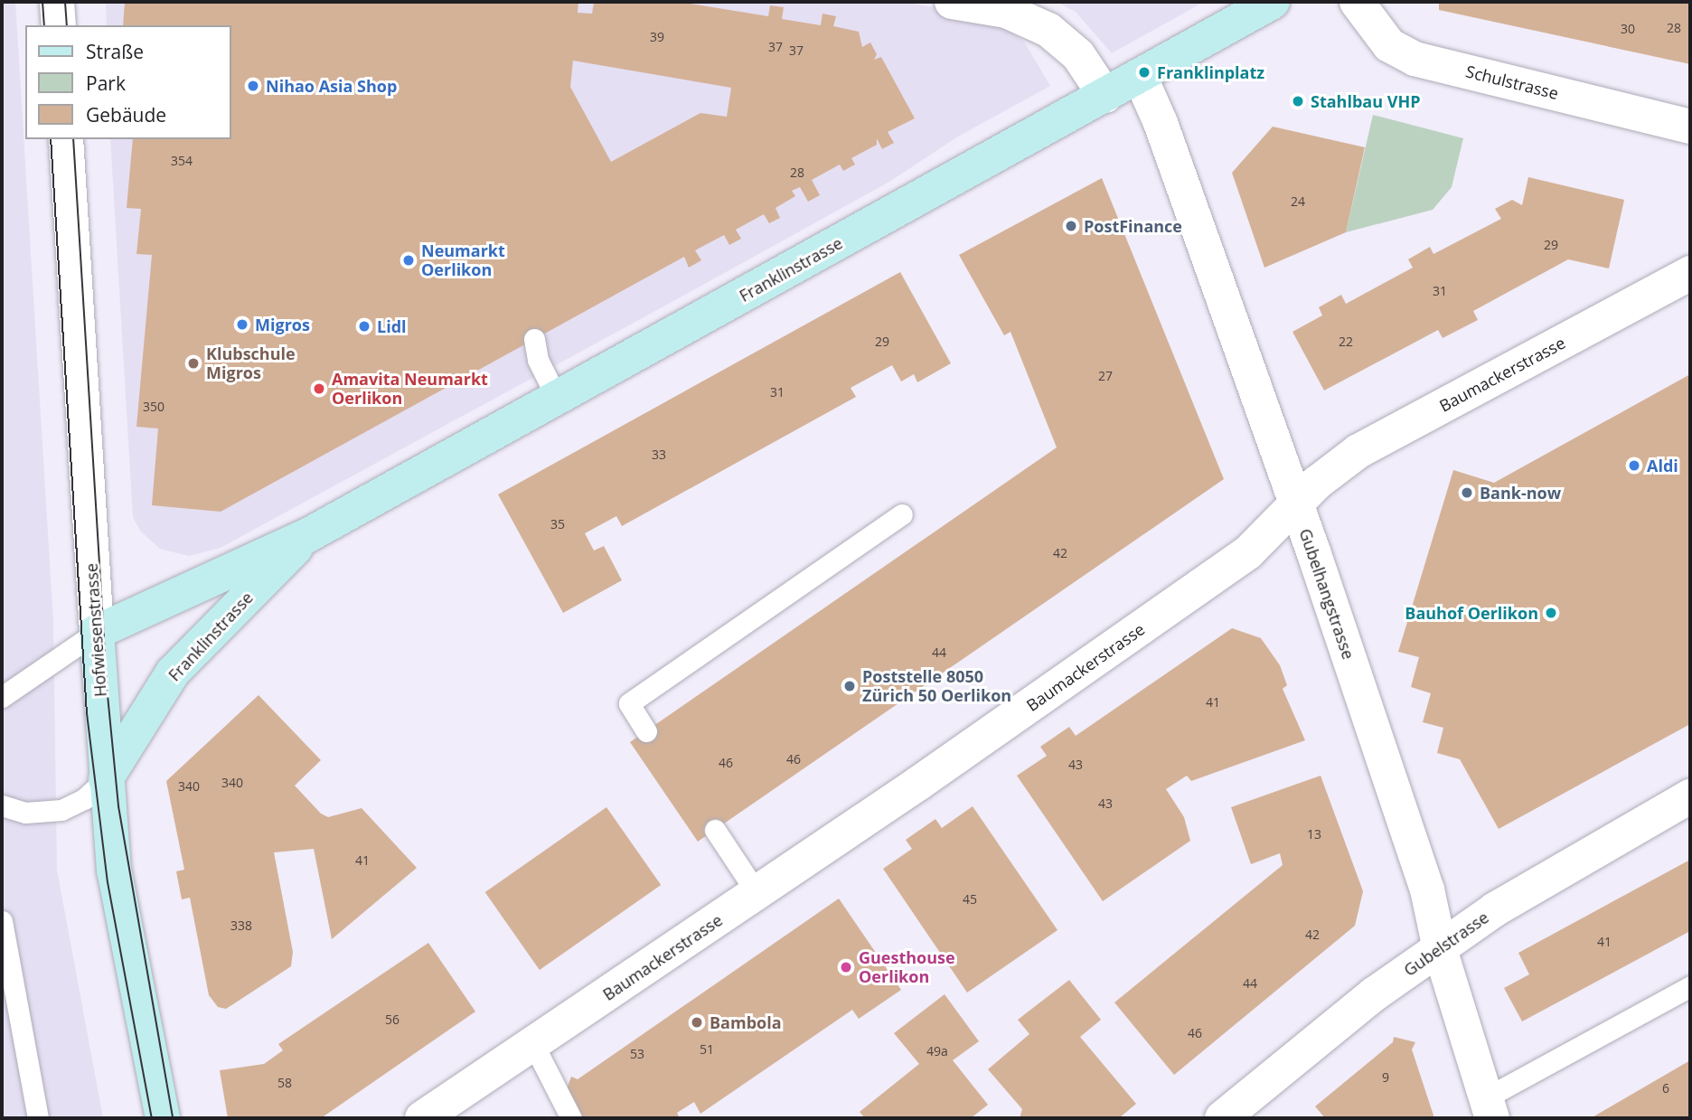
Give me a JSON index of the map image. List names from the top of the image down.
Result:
{
  "streets": {
    "street": [
      "Schulstrasse",
      "Franklinstrasse",
      "Baumackerstrasse",
      "Gubelhangstrasse",
      "Hofwiesenstrasse",
      "Gubelstrasse"
    ]
  },
  "crossings": [
    ["Franklinstrasse", "Gubelhangstrasse"],
    ["Franklinstrasse", "Hofwiesenstrasse"],
    ["Baumackerstrasse", "Gubelhangstrasse"],
    ["Gubelhangstrasse", "Gubelstrasse"]
  ],
  "places": [
    "Franklinplatz",
    "Nihao Asia Shop",
    "Stahlbau VHP",
    "PostFinance",
    "Neumarkt Oerlikon",
    "Migros",
    "Lidl",
    "Klubschule Migros",
    "Amavita Neumarkt Oerlikon",
    "Aldi",
    "Bank-now",
    "Bauhof Oerlikon",
    "Poststelle 8050 Zürich 50 Oerlikon",
    "Guesthouse Oerlikon",
    "Bambola"
  ],
  "house_numbers": [
    "28",
    "30",
    "39",
    "37",
    "37",
    "354",
    "28",
    "24",
    "29",
    "31",
    "29",
    "22",
    "27",
    "31",
    "350",
    "33",
    "35",
    "42",
    "44",
    "41",
    "46",
    "46",
    "43",
    "340",
    "340",
    "43",
    "13",
    "41",
    "45",
    "338",
    "42",
    "41",
    "44",
    "56",
    "46",
    "51",
    "49a",
    "53",
    "9",
    "58",
    "6"
  ],
  "legend": ["Straße", "Park", "Gebäude"]
}
